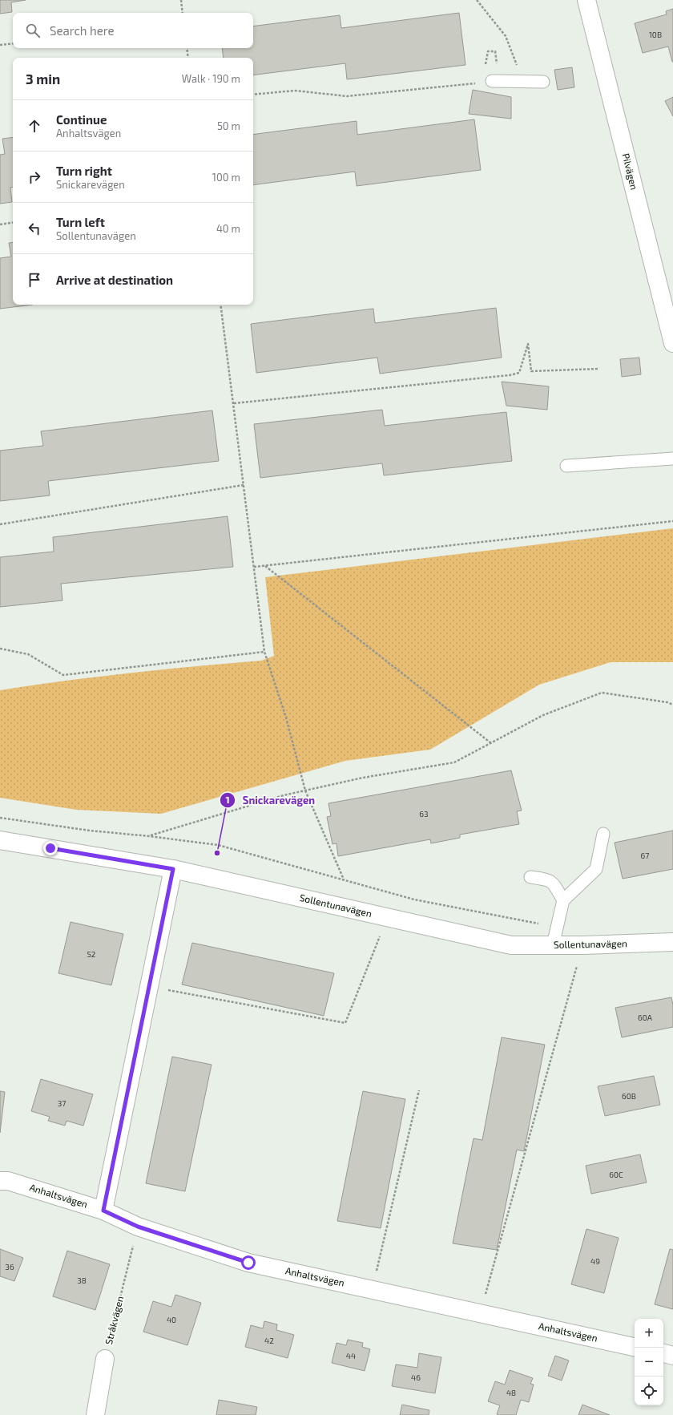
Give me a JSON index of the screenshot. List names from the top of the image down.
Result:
{
  "streets": {
    "street": ["Pilvägen", "Sollentunavägen", "Anhaltsvägen"],
    "path": ["Stråkvägen"]
  },
  "crossings": [
    ["Anhaltsvägen", "Stråkvägen"]
  ],
  "places": ["Snickarevägen"],
  "house_numbers": [
    "10B",
    "63",
    "67",
    "52",
    "60A",
    "60B",
    "37",
    "60C",
    "49",
    "36",
    "38",
    "40",
    "42",
    "44",
    "46",
    "48"
  ],
  "page": {
    "search": "Search here",
    "heading": ["3 min", "Walk · 190 m"],
    "list": [
      ["Continue", "Anhaltsvägen", "50 m"],
      ["Turn right", "Snickarevägen", "100 m"],
      ["Turn left", "Sollentunavägen", "40 m"],
      "Arrive at destination"
    ],
    "map_buttons": ["+", "−"]
  }
}
